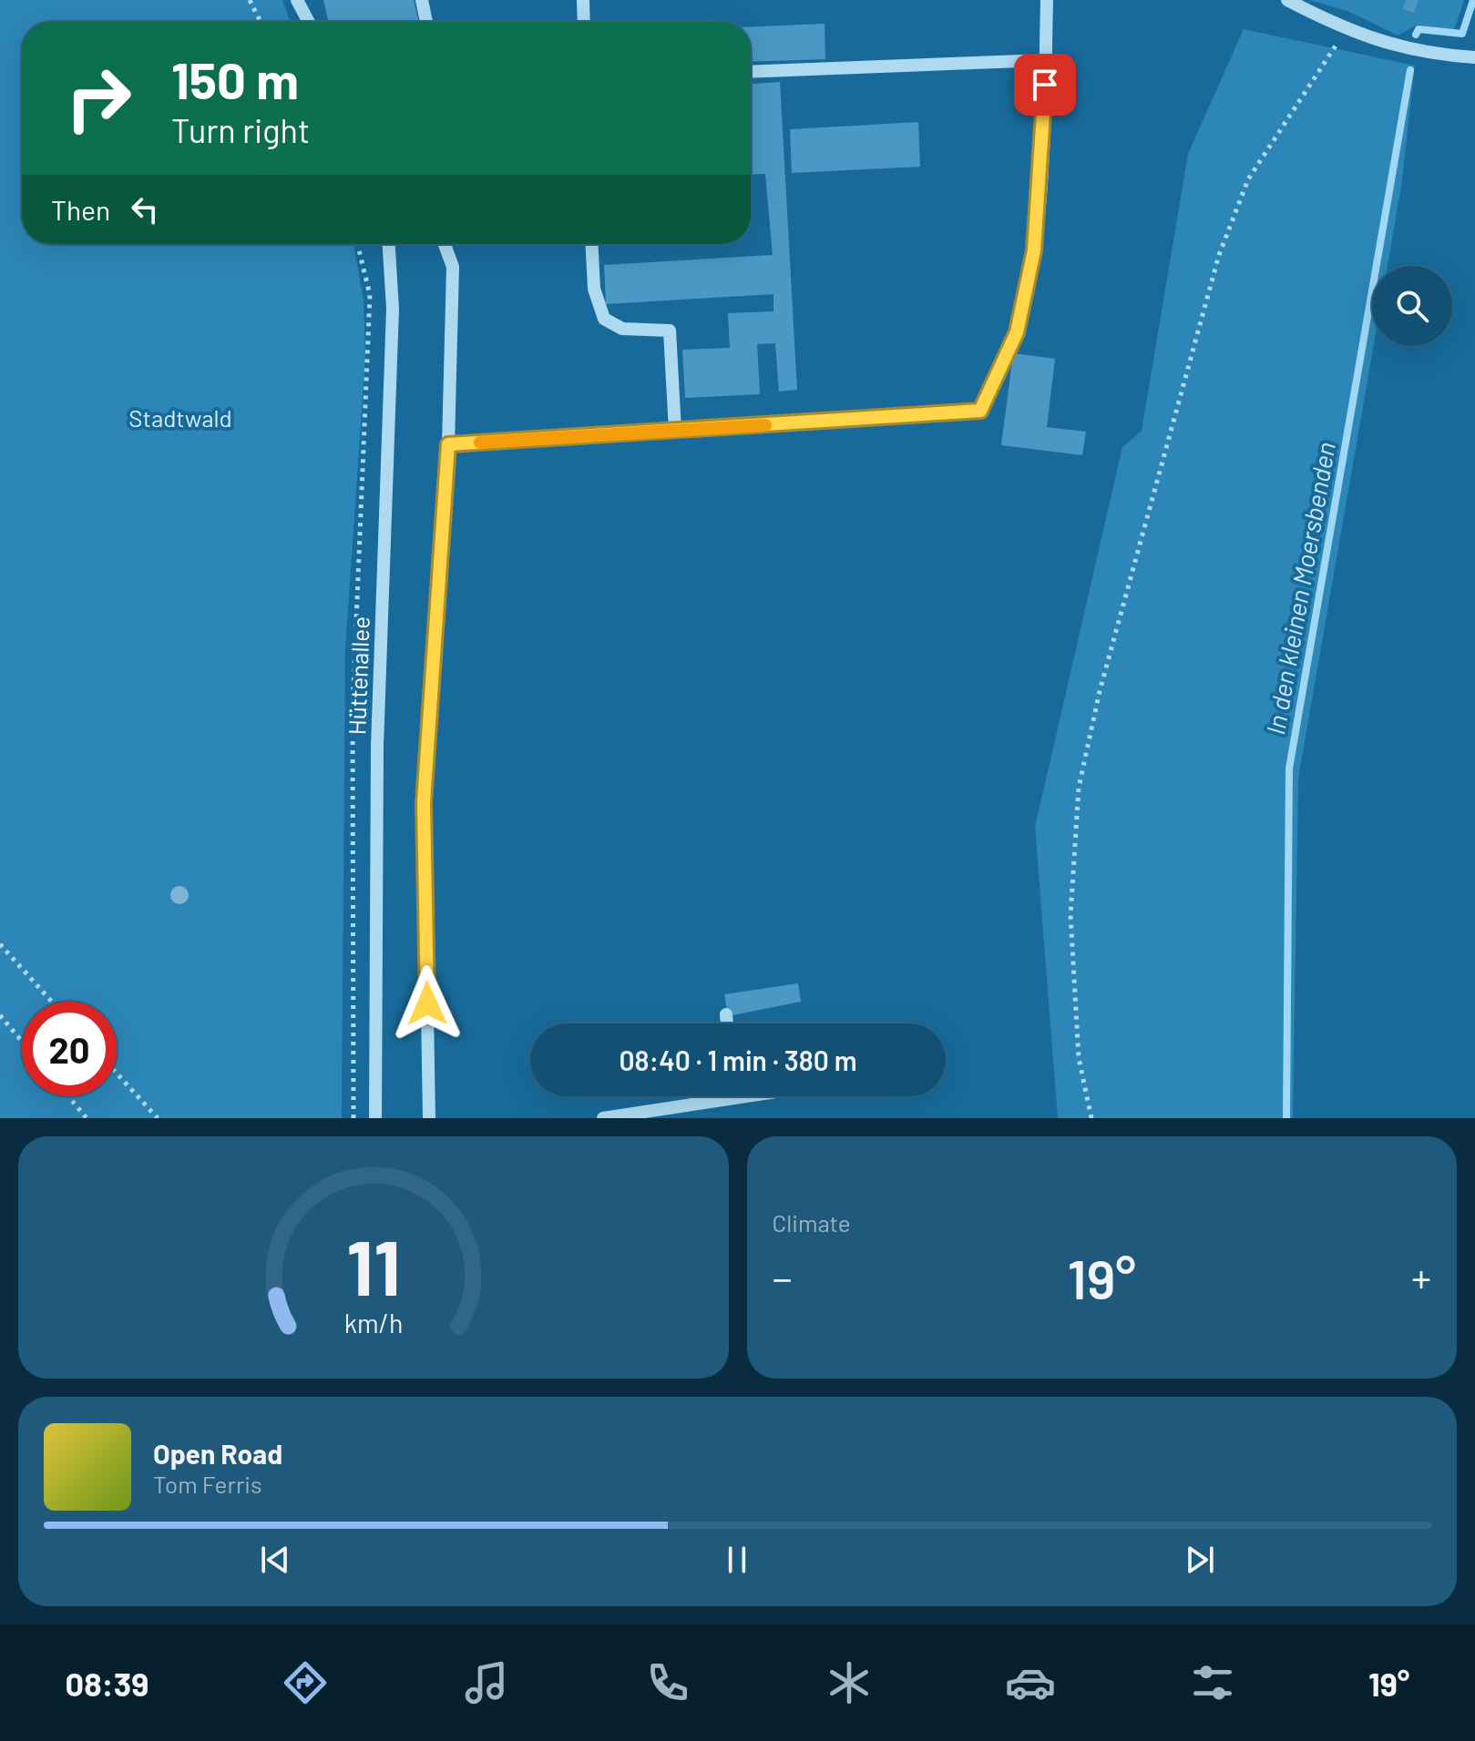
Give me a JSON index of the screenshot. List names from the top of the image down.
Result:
{
  "streets": {
    "street": ["Hüttenallee"]
  },
  "water": ["In den kleinen Moersbenden"],
  "parks": ["Stadtwald"],
  "page": {
    "turn": ["150 m", "Turn right"],
    "then": "Then",
    "limit": "20",
    "trip": "08:40 · 1 min · 380 m",
    "tile": "Climate",
    "heat": ["−", "19°", "+"],
    "song": ["Open Road", "Tom Ferris"],
    "tabs": ["08:39", "19°"],
    "gauge": ["11", "km/h"]
  }
}
